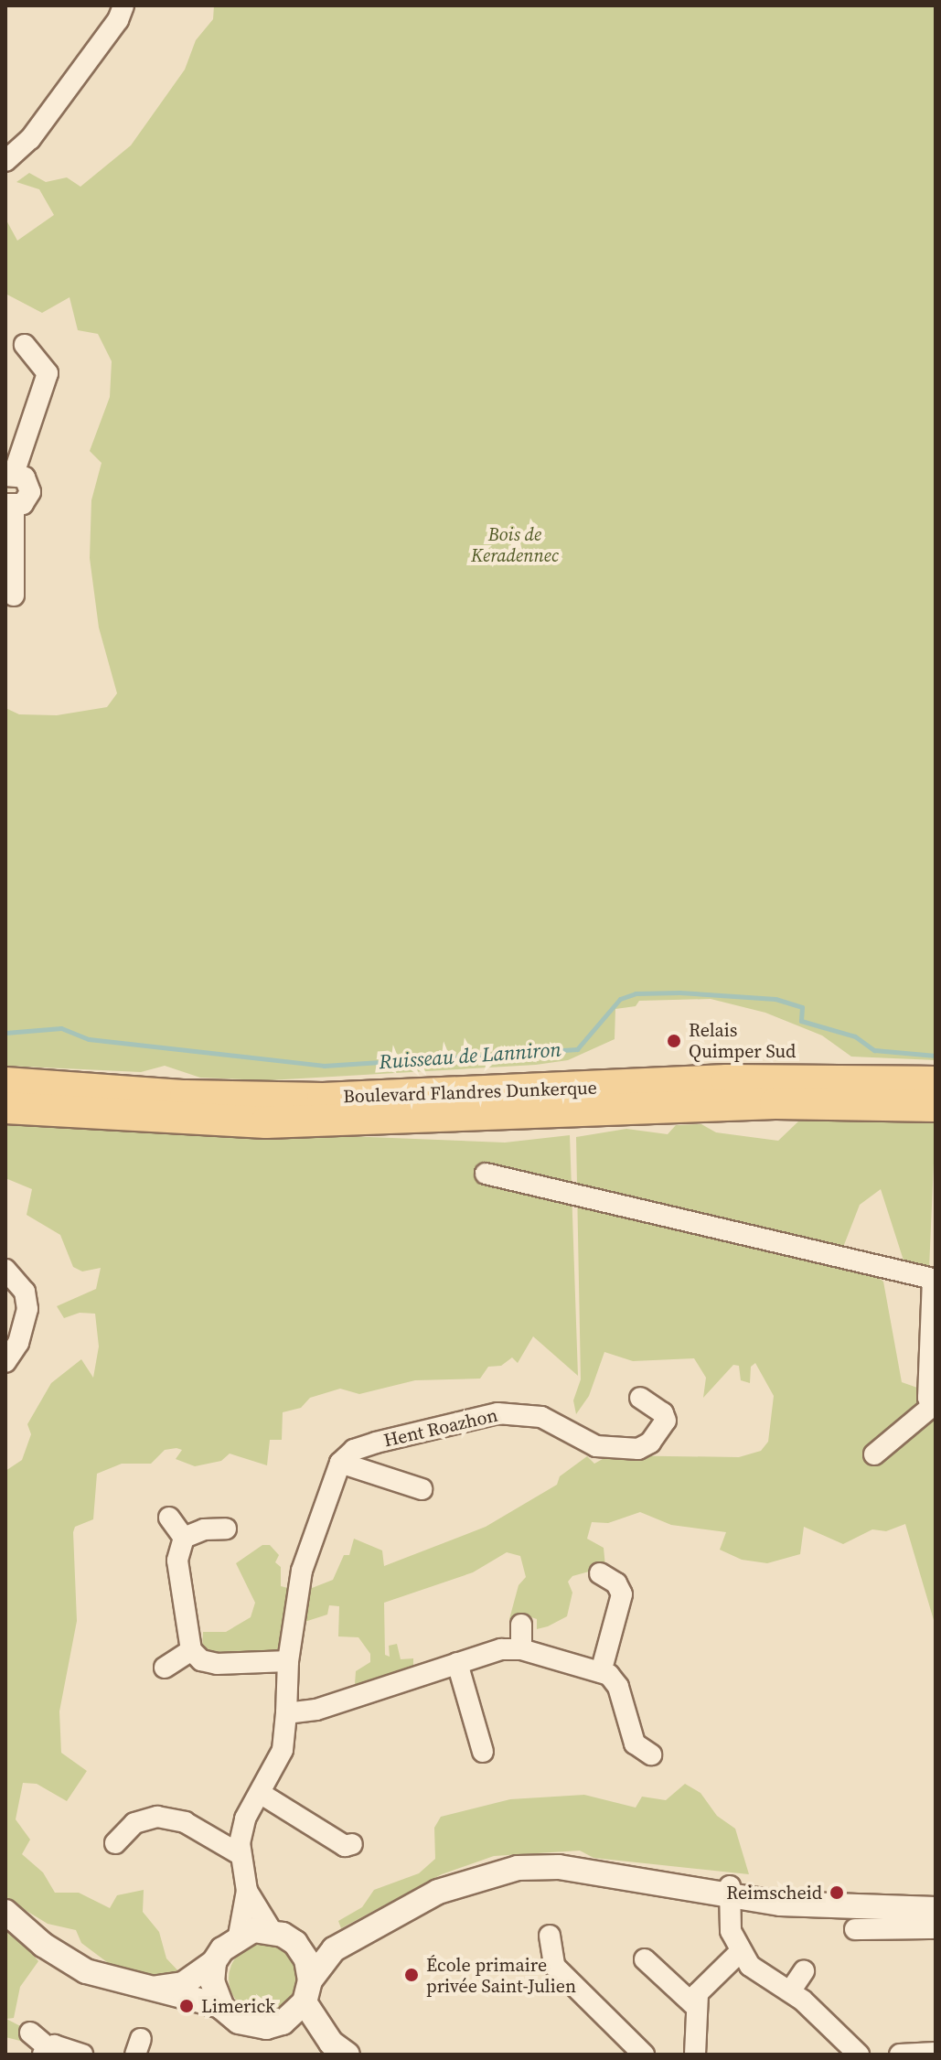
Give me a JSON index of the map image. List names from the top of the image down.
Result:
{
  "streets": {
    "main road": ["Boulevard Flandres Dunkerque"],
    "street": ["Hent Roazhon"]
  },
  "water": ["Ruisseau de Lanniron"],
  "parks": ["Bois de Keradennec"],
  "places": [
    "Relais Quimper Sud",
    "Reimscheid",
    "École primaire privée Saint-Julien",
    "Limerick"
  ]
}
